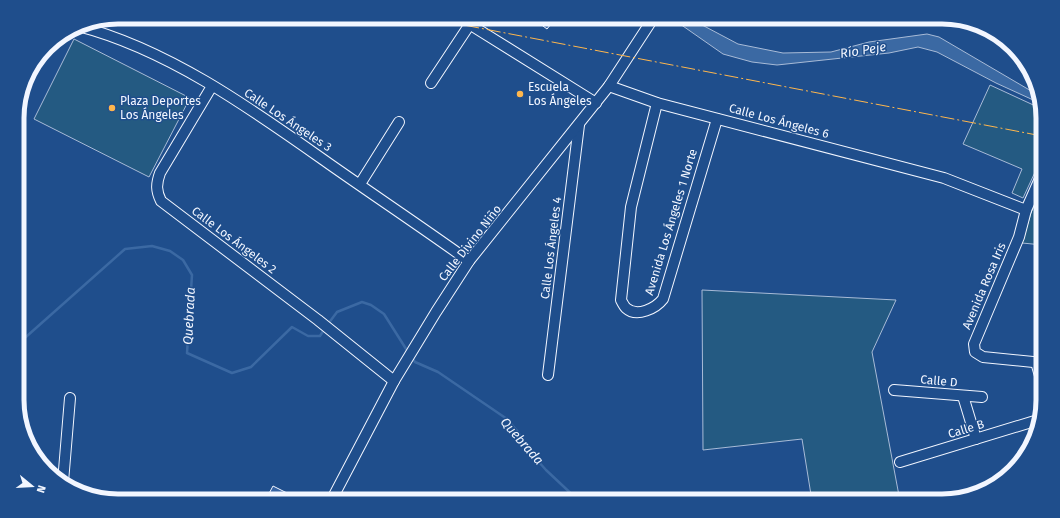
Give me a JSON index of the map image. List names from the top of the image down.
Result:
{
  "streets": {
    "street": [
      "Calle Los Ángeles 3",
      "Calle Los Ángeles 6",
      "Avenida Los Ángeles 1 Norte",
      "Calle Los Ángeles 2",
      "Calle Divino Niño",
      "Calle Los Ángeles 4",
      "Avenida Rosa Iris",
      "Calle D",
      "Calle B"
    ]
  },
  "crossings": [
    ["Calle Los Ángeles 3", "Calle Los Ángeles 2"],
    ["Calle Los Ángeles 3", "Calle Divino Niño"],
    ["Calle Los Ángeles 6", "Avenida Los Ángeles 1 Norte"],
    ["Calle Los Ángeles 6", "Calle Divino Niño"],
    ["Calle Los Ángeles 6", "Avenida Rosa Iris"],
    ["Calle Los Ángeles 2", "Calle Divino Niño"],
    ["Calle Divino Niño", "Calle Los Ángeles 4"]
  ],
  "water": ["Río Peje", "Quebrada"],
  "places": ["Escuela Los Ángeles", "Plaza Deportes Los Ángeles"],
  "north": "right"
}
